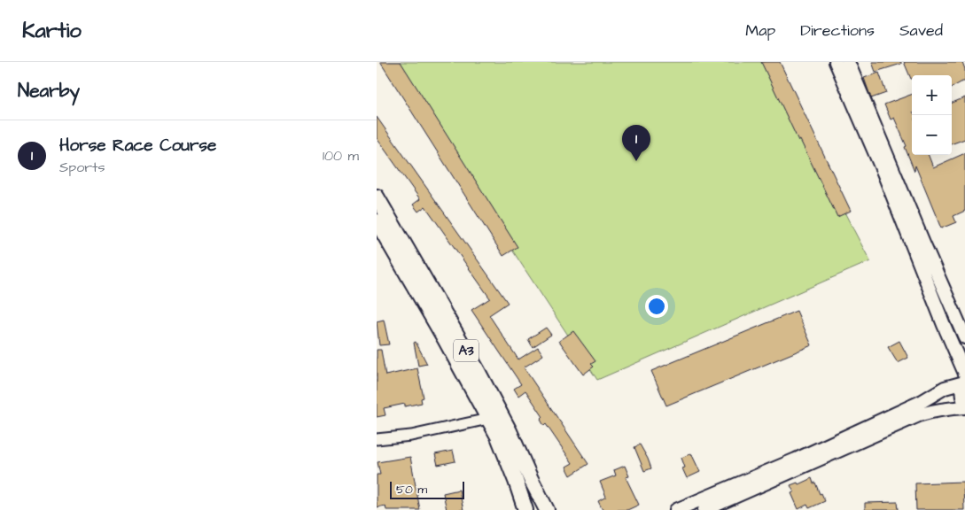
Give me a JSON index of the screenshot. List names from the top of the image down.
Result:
{
  "streets": {
    "highway": ["A3"]
  },
  "scale_bar": "50 m",
  "page": {
    "header": "Kartio",
    "nav": ["Map", "Directions", "Saved"],
    "heading": "Nearby",
    "map_buttons": ["+", "−"],
    "list": [
      {
        "mark": "1",
        "name": "Horse Race Course",
        "note": "Sports",
        "value": "100 m"
      }
    ],
    "pins": "1",
    "scale": "50 m"
  }
}
